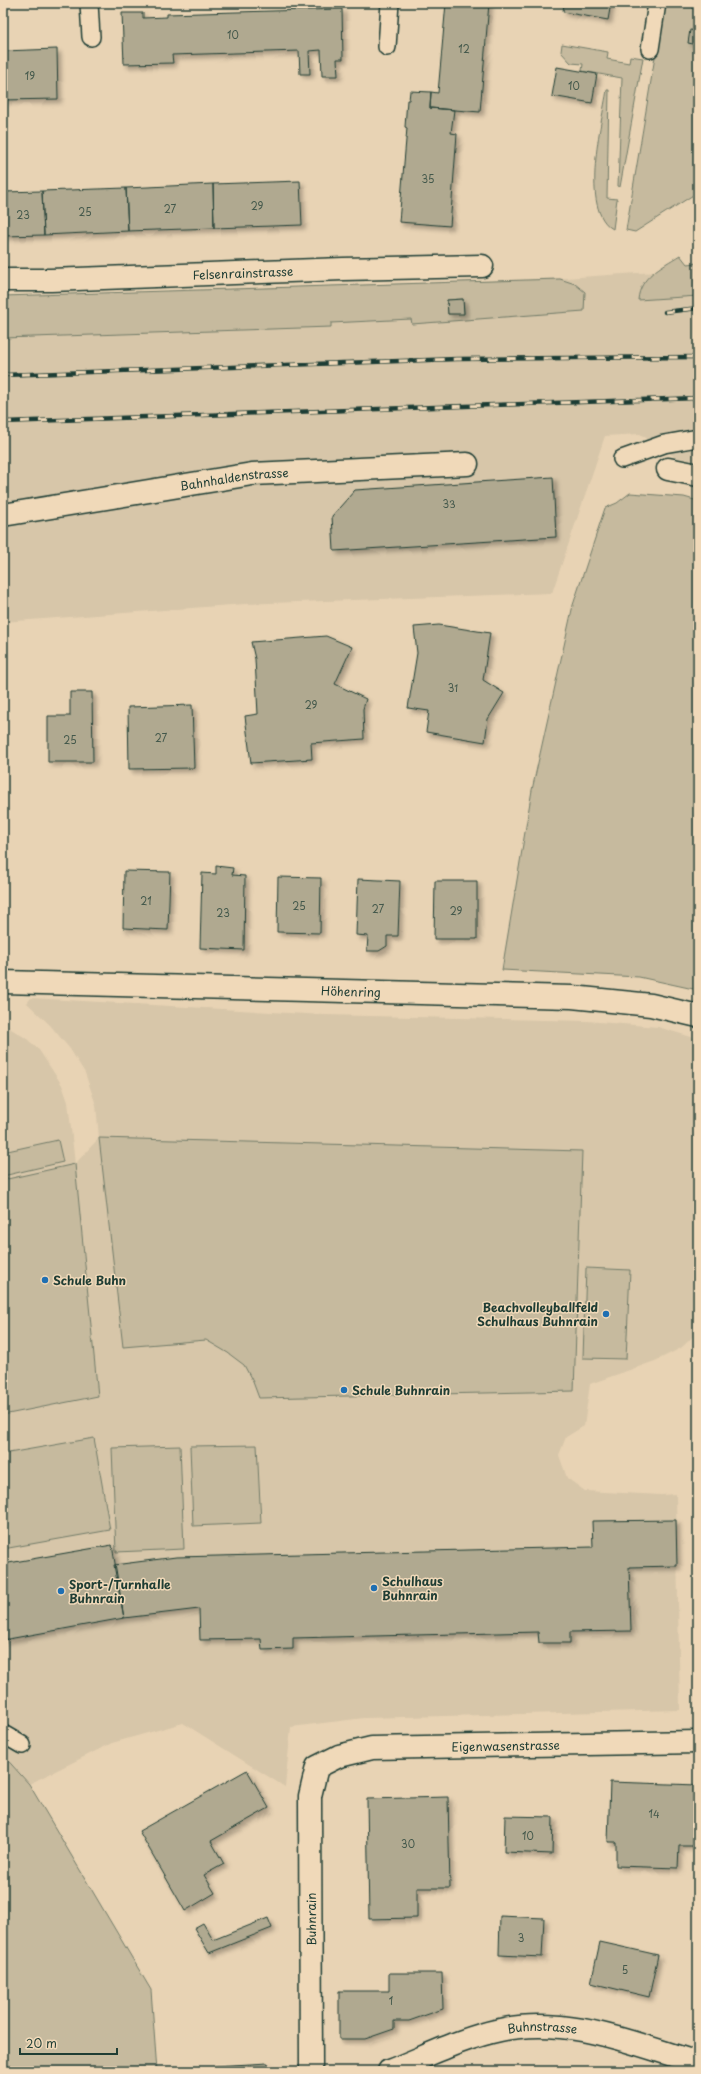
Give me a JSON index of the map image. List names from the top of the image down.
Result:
{
  "streets": {
    "street": [
      "Felsenrainstrasse",
      "Bahnhaldenstrasse",
      "Höhenring",
      "Eigenwasenstrasse",
      "Buhnrain",
      "Buhnstrasse"
    ]
  },
  "crossings": [
    ["Eigenwasenstrasse", "Buhnrain"]
  ],
  "places": [
    "Schule Buhn",
    "Beachvolleyballfeld Schulhaus Buhnrain",
    "Schule Buhnrain",
    "Schulhaus Buhnrain",
    "Sport-/Turnhalle Buhnrain"
  ],
  "house_numbers": [
    "10",
    "12",
    "19",
    "10",
    "35",
    "29",
    "27",
    "25",
    "23",
    "33",
    "31",
    "29",
    "27",
    "25",
    "21",
    "25",
    "27",
    "29",
    "23",
    "14",
    "10",
    "30",
    "3",
    "5",
    "1"
  ],
  "scale_bar": "20 m"
}
